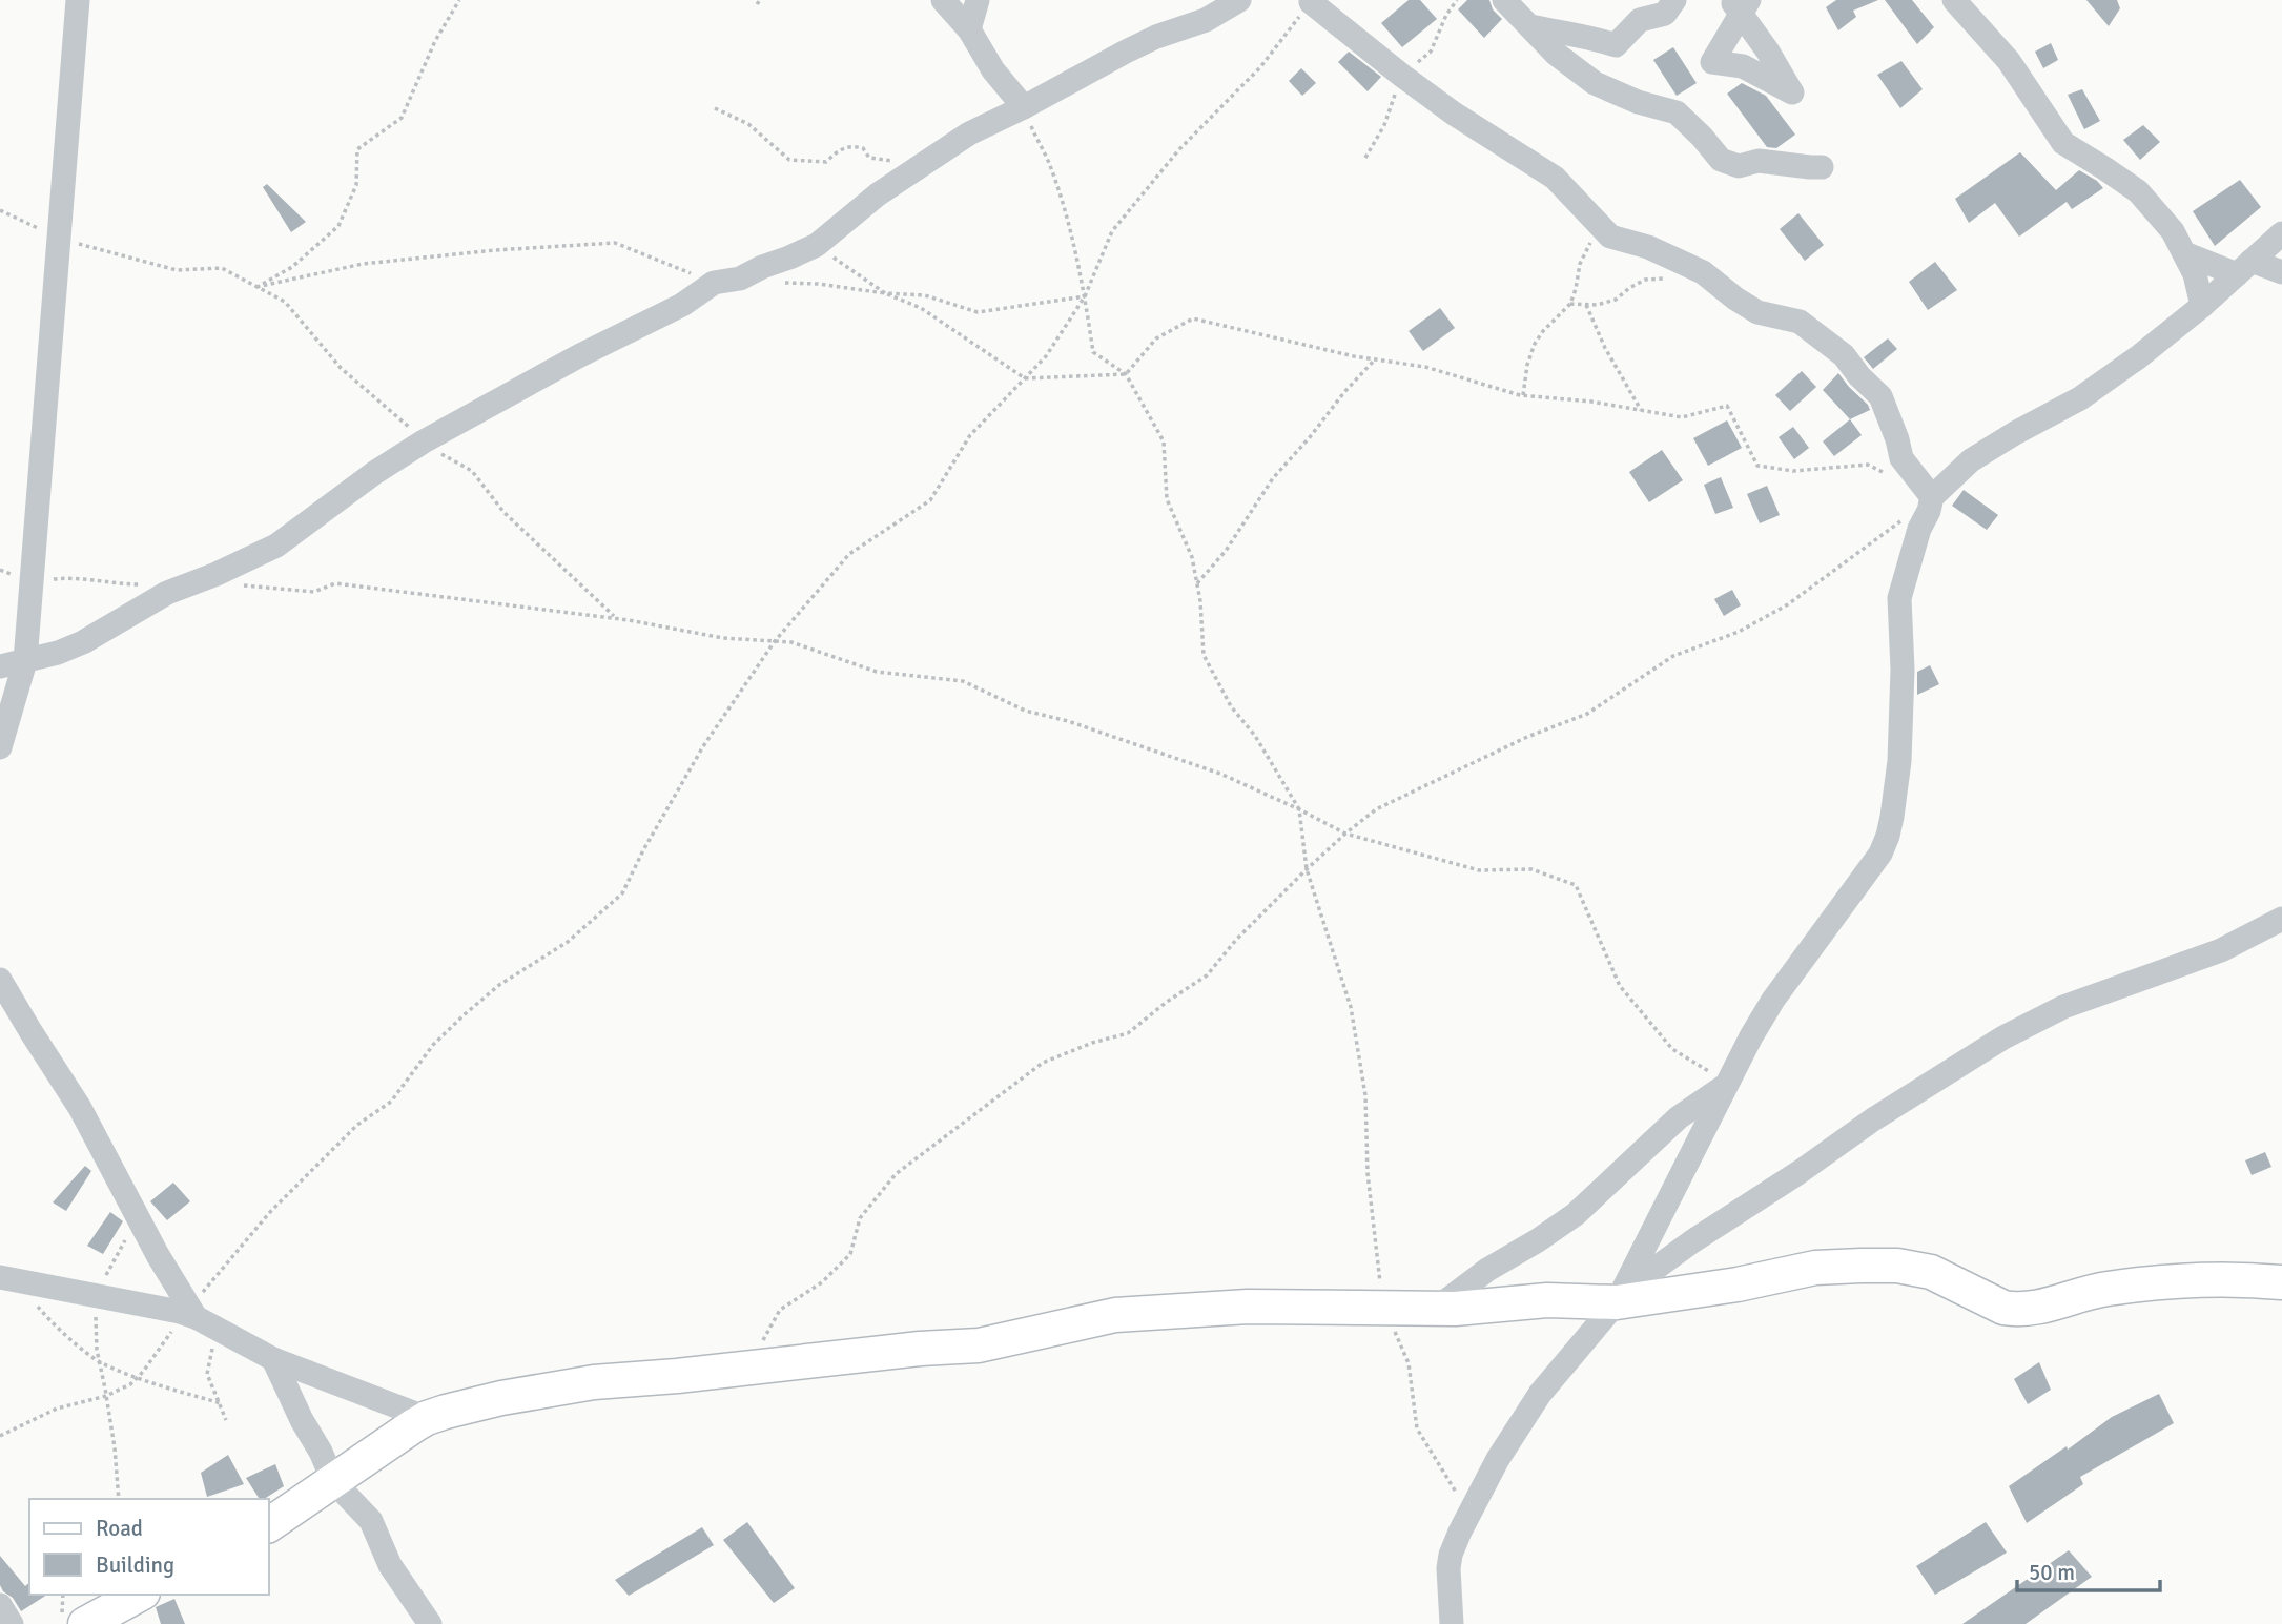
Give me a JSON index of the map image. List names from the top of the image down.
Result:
{
  "legend": ["Road", "Building"],
  "scale_bar": "50 m"
}
